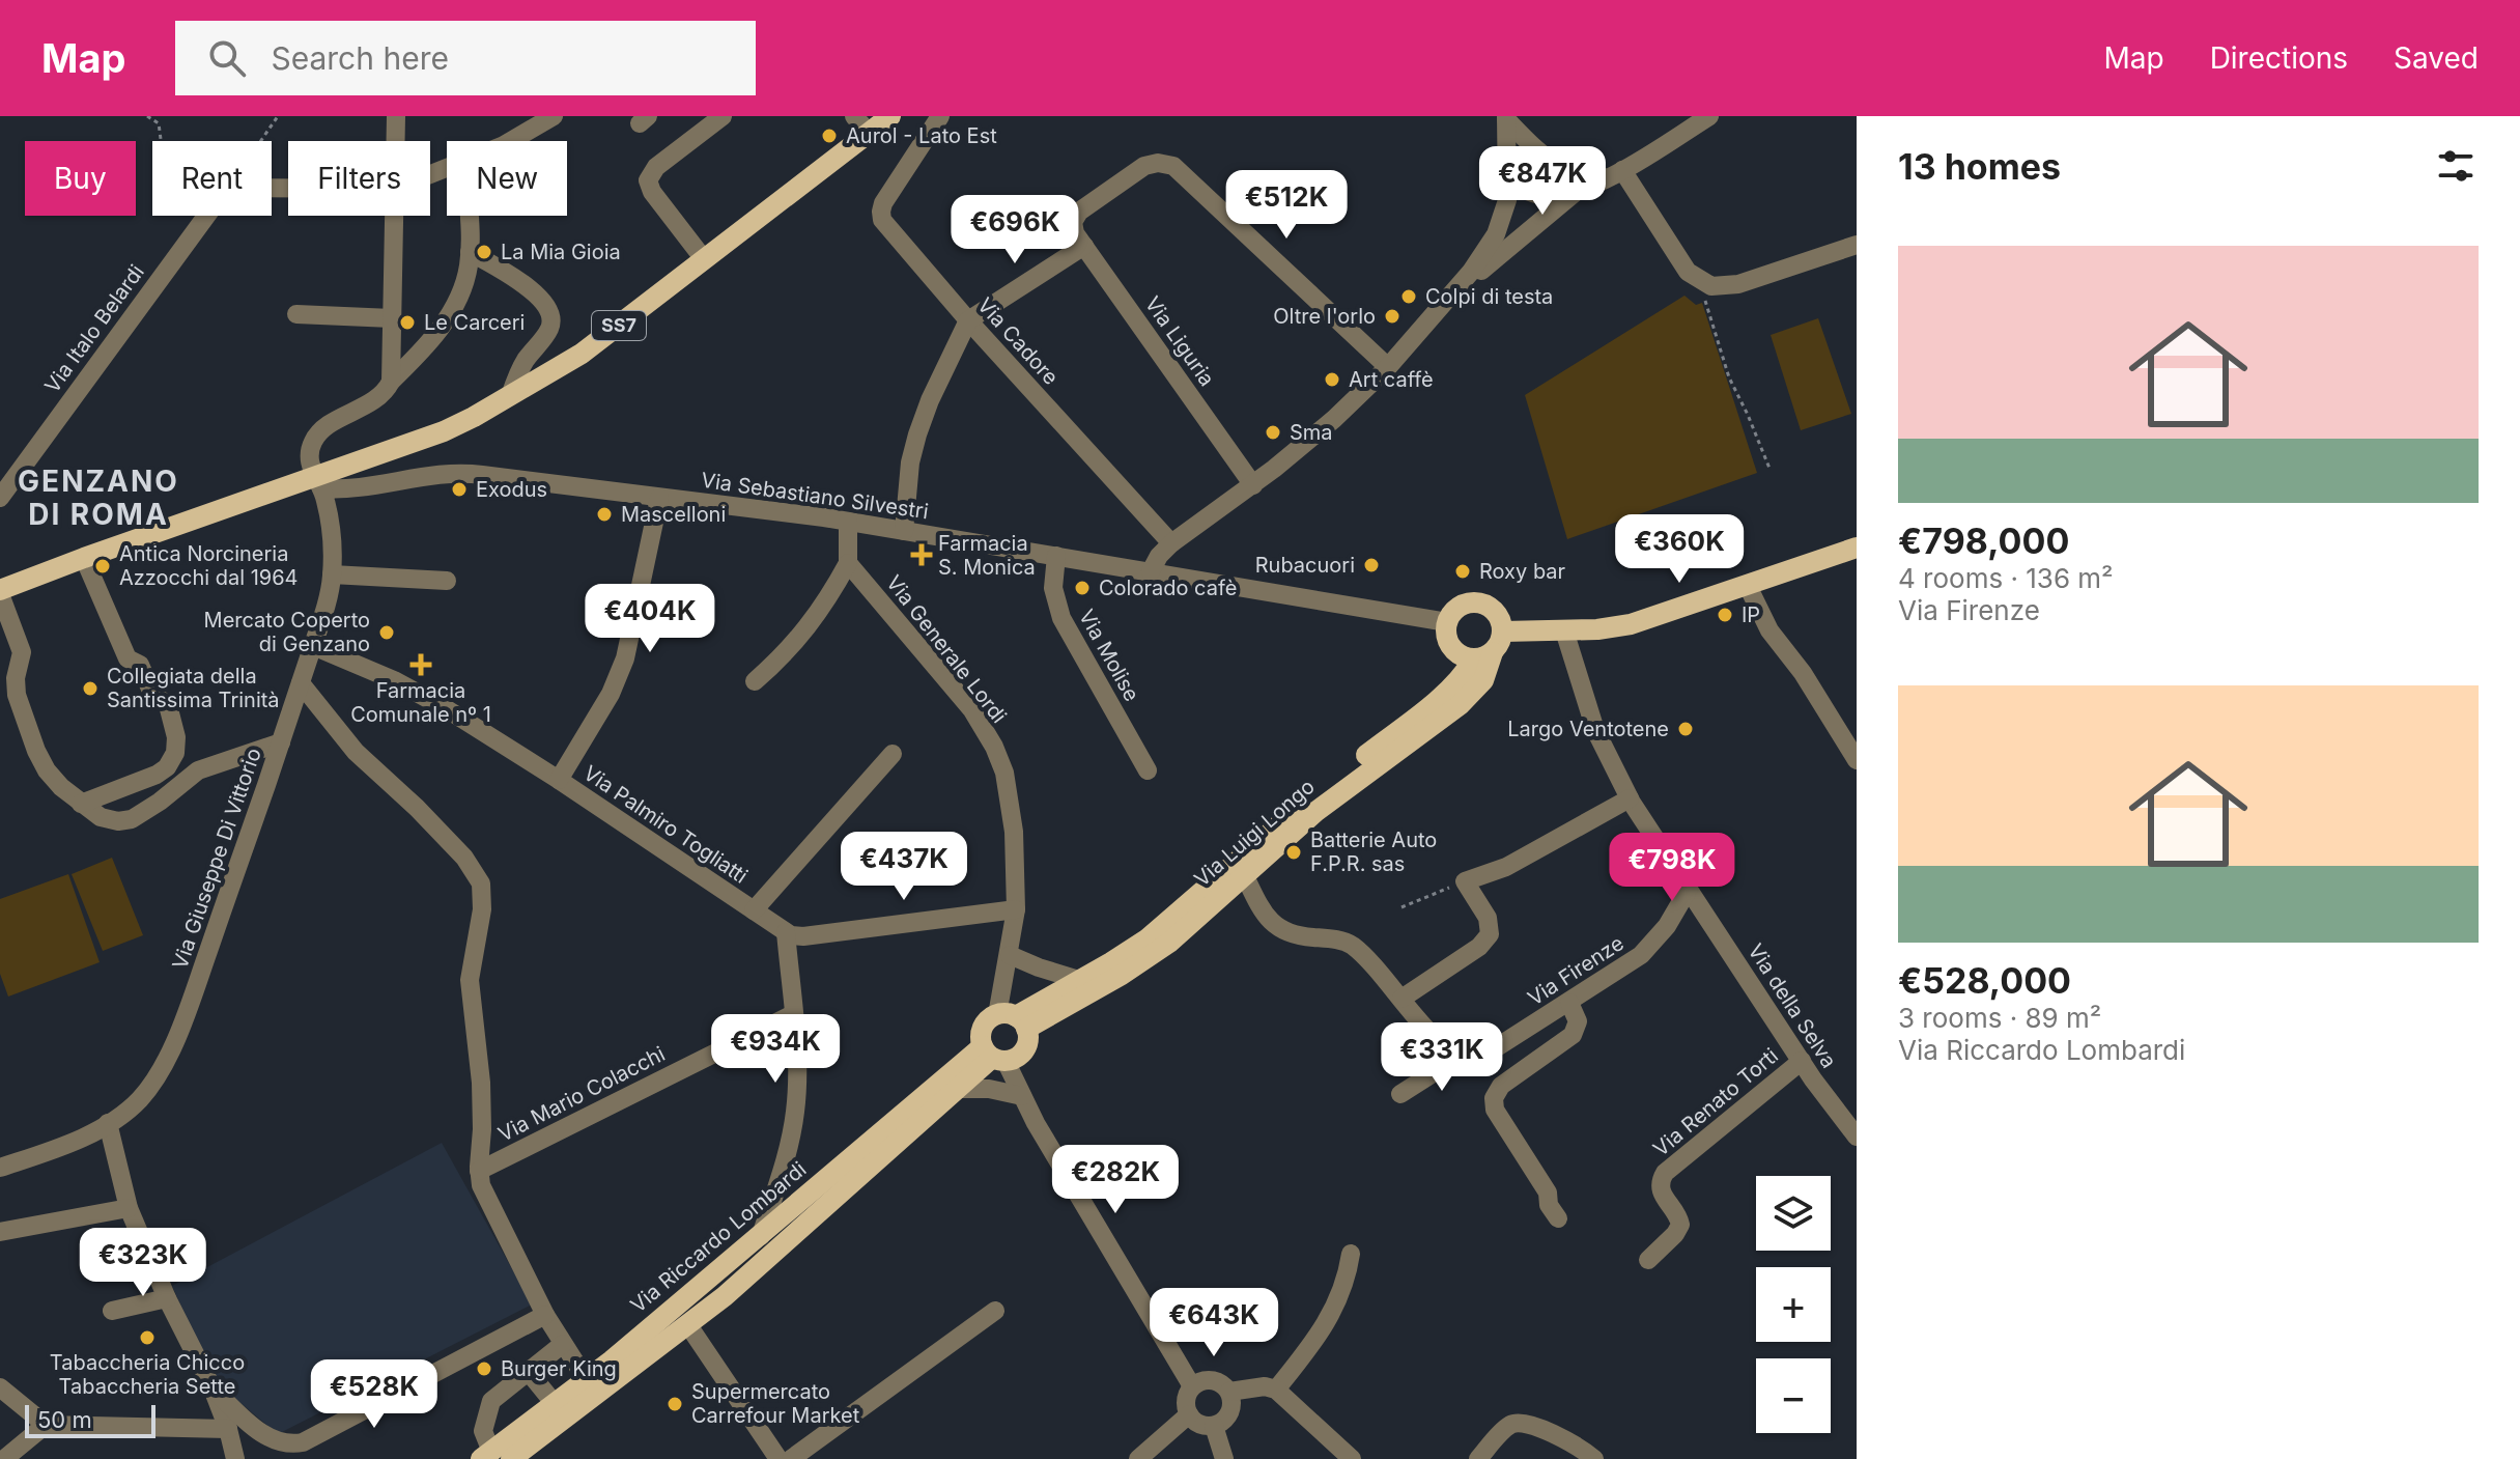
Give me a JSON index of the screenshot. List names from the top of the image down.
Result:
{
  "streets": {
    "main road": ["SS7", "Via Luigi Longo", "Via Riccardo Lombardi"],
    "street": [
      "Via Italo Belardi",
      "Via Cadore",
      "Via Liguria",
      "Via Sebastiano Silvestri",
      "Via Generale Lordi",
      "Via Molise",
      "Via Palmiro Togliatti",
      "Via Giuseppe Di Vittorio",
      "Via Firenze",
      "Via della Selva",
      "Via Mario Colacchi",
      "Via Renato Torti"
    ]
  },
  "crossings": [
    ["SS7", "Via Sebastiano Silvestri"],
    ["SS7", "Via Giuseppe Di Vittorio"],
    ["Via Sebastiano Silvestri", "Via Molise"],
    ["Via Sebastiano Silvestri", "Via Luigi Longo"],
    ["Via Sebastiano Silvestri", "Via Giuseppe Di Vittorio"],
    ["Via Generale Lordi", "Via Luigi Longo"],
    ["Via Palmiro Togliatti", "Via Giuseppe Di Vittorio"],
    ["Via Firenze", "Via della Selva"],
    ["Via della Selva", "Via Renato Torti"]
  ],
  "districts": ["GENZANO DI ROMA"],
  "places": {
    "other": [
      "Aurol - Lato Est",
      "La Mia Gioia",
      "Colpi di testa",
      "Oltre l'orlo",
      "Le Carceri",
      "Art caffè",
      "Sma",
      "Exodus",
      "Mascelloni",
      "Rubacuori",
      "Antica Norcineria Azzocchi dal 1964",
      "Roxy bar",
      "Colorado cafè",
      "IP",
      "Mercato Coperto di Genzano",
      "Collegiata della Santissima Trinità",
      "Largo Ventotene",
      "Batterie Auto F.P.R. sas",
      "Tabaccheria Chicco Tabaccheria Sette",
      "Burger King",
      "Supermercato Carrefour Market"
    ],
    "health": ["Farmacia S. Monica", "Farmacia Comunale nº 1"]
  },
  "scale_bar": "50 m",
  "page": {
    "header": "Map",
    "search": "Search here",
    "nav": ["Map", "Directions", "Saved"],
    "heading": "13 homes",
    "chip": [
      "Buy",
      "Rent",
      "Filters",
      "New"
    ],
    "price": [
      "€847K",
      "€512K",
      "€696K",
      "€360K",
      "€404K",
      "€437K",
      "€798K",
      "€934K",
      "€331K",
      "€282K",
      "€323K",
      "€643K",
      "€528K"
    ],
    "list": [
      {
        "name": "€798,000",
        "note": "4 rooms · 136 m² · Via Firenze"
      },
      {
        "name": "€528,000",
        "note": "3 rooms · 89 m² · Via Riccardo Lombardi"
      }
    ],
    "map_buttons": ["+", "−"],
    "scale": "50 m"
  }
}
